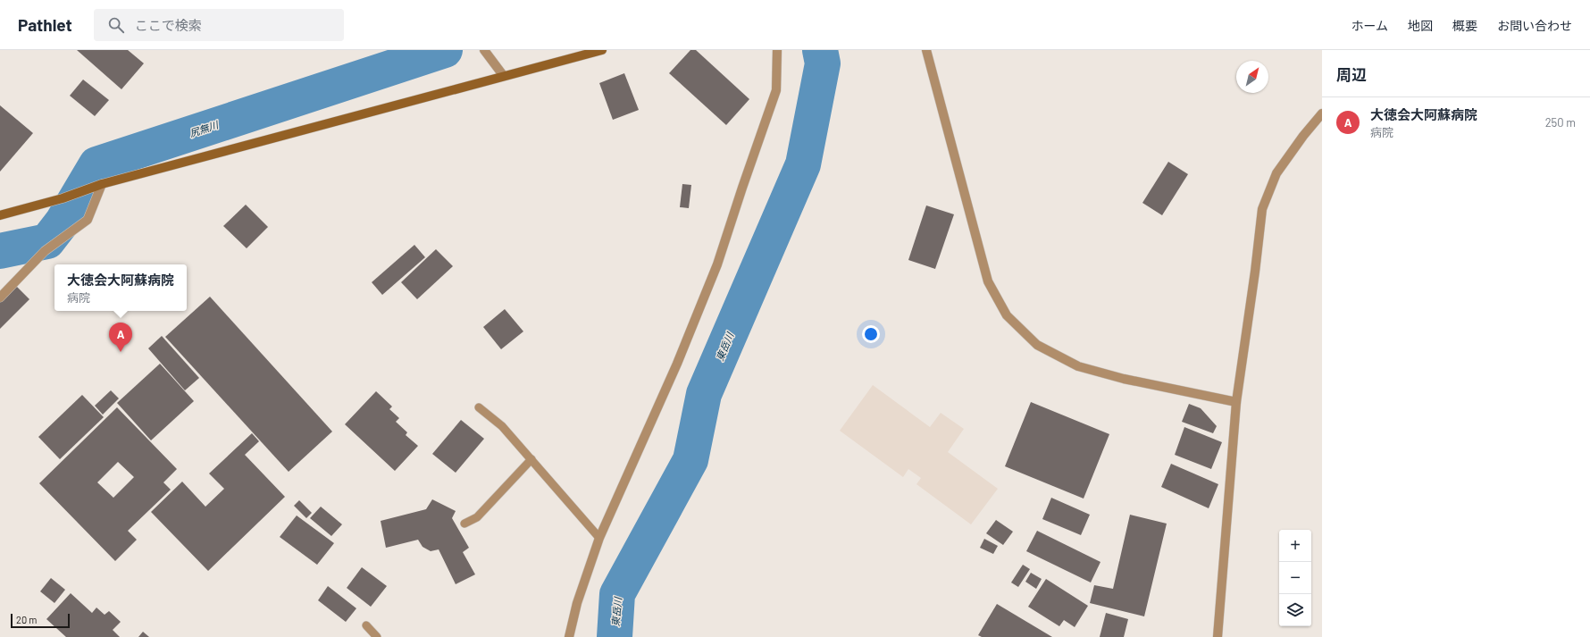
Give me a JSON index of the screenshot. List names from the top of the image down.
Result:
{
  "water": ["尻無川", "東岳川"],
  "scale_bar": "20 m",
  "north": "top right",
  "page": {
    "header": "Pathlet",
    "search": "ここで検索",
    "nav": [
      "ホーム",
      "地図",
      "概要",
      "お問い合わせ"
    ],
    "heading": "周辺",
    "list": [
      {
        "mark": "A",
        "name": "大徳会大阿蘇病院",
        "note": "病院",
        "value": "250 m"
      }
    ],
    "popup": ["大徳会大阿蘇病院", "病院"],
    "pins": "A",
    "map_buttons": ["+", "−"],
    "scale": "20 m"
  }
}
